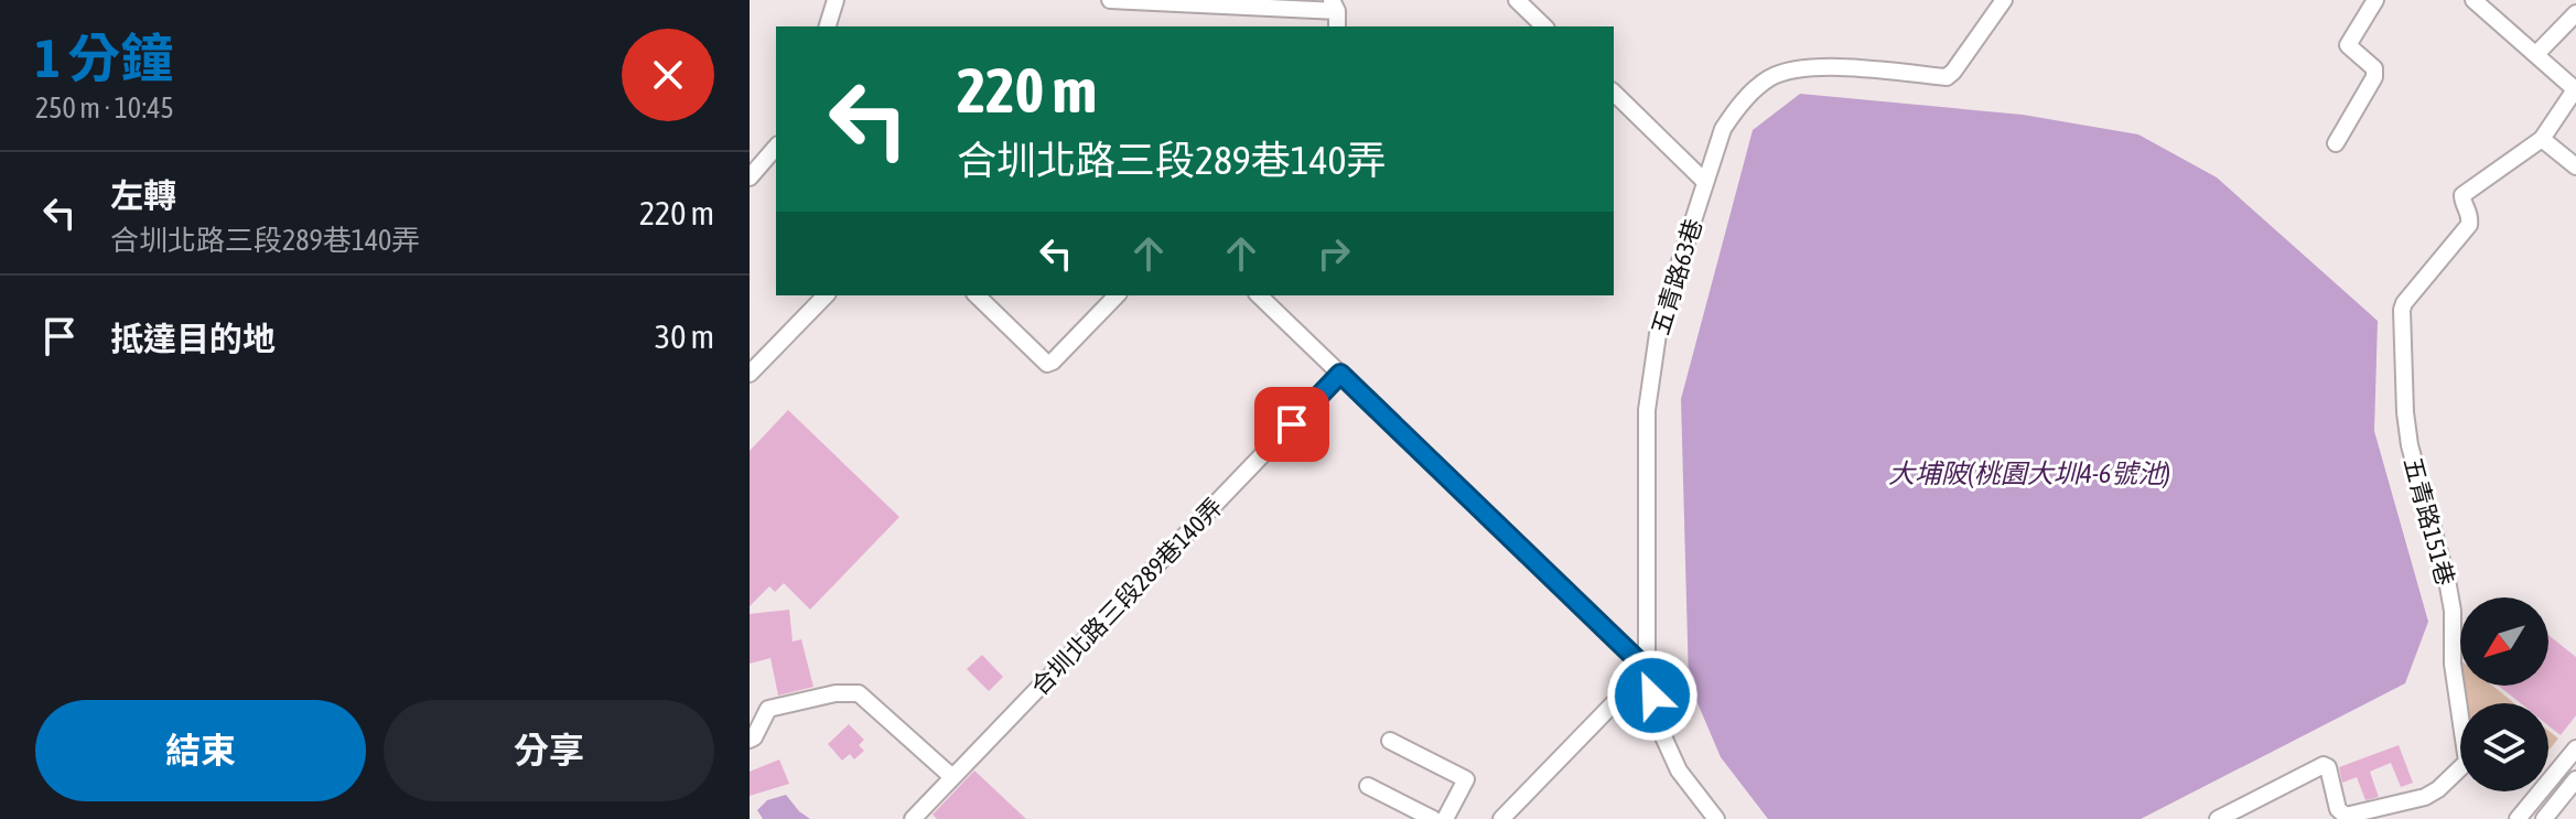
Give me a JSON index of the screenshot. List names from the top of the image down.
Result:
{
  "streets": {
    "street": ["五青路63巷", "五青路151巷", "合圳北路三段289巷140弄"]
  },
  "water": ["大埔陂(桃園大圳4-6號池)"],
  "north": "bottom left",
  "page": {
    "heading": ["1 分鐘", "250 m · 10:45"],
    "turn": ["220 m", "合圳北路三段289巷140弄"],
    "list": [
      {
        "name": "左轉",
        "note": "合圳北路三段289巷140弄",
        "value": "220 m"
      },
      {
        "name": "抵達目的地",
        "value": "30 m"
      }
    ],
    "buttons": ["結束", "分享"]
  }
}
